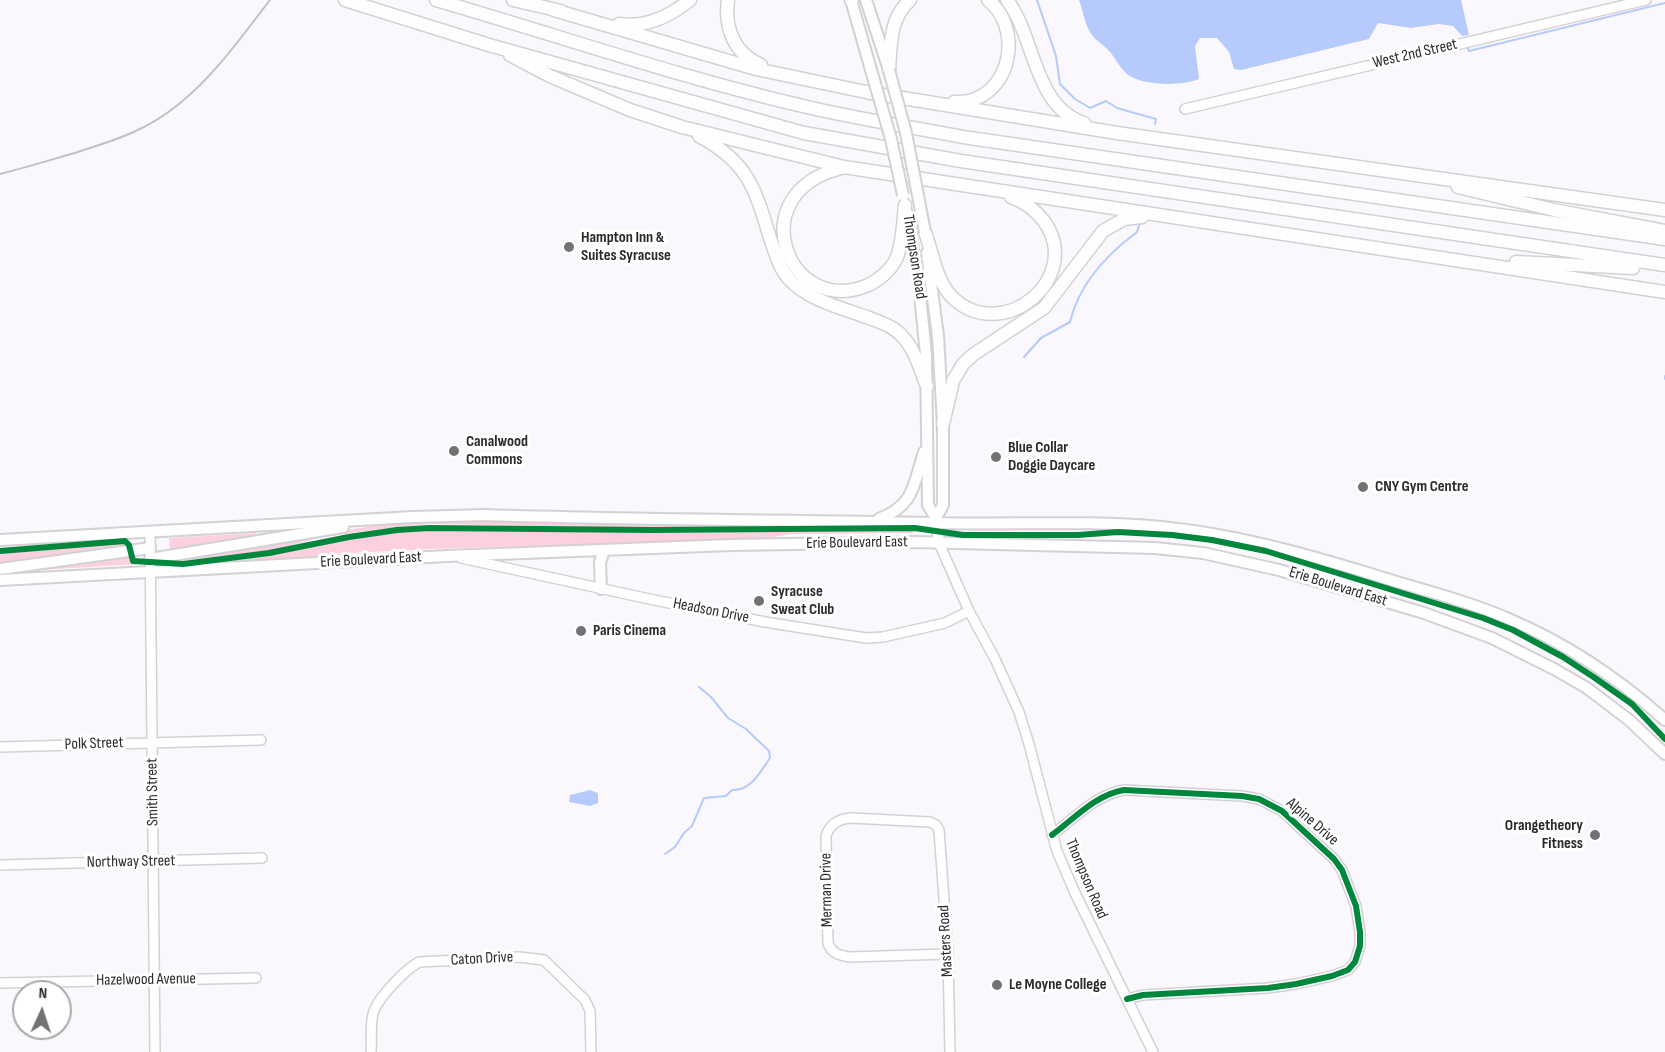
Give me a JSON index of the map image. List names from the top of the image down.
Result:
{
  "streets": {
    "main road": ["Thompson Road", "Erie Boulevard East"],
    "street": [
      "West 2nd Street",
      "Headson Drive",
      "Polk Street",
      "Smith Street",
      "Alpine Drive",
      "Northway Street",
      "Merman Drive",
      "Masters Road",
      "Caton Drive",
      "Hazelwood Avenue"
    ]
  },
  "crossings": [
    ["Thompson Road", "Erie Boulevard East"],
    ["Thompson Road", "Headson Drive"],
    ["Thompson Road", "Alpine Drive"],
    ["Erie Boulevard East", "Headson Drive"],
    ["Erie Boulevard East", "Smith Street"],
    ["Polk Street", "Smith Street"],
    ["Smith Street", "Northway Street"],
    ["Smith Street", "Hazelwood Avenue"],
    ["Merman Drive", "Masters Road"]
  ],
  "places": [
    "Hampton Inn & Suites Syracuse",
    "Canalwood Commons",
    "Blue Collar Doggie Daycare",
    "CNY Gym Centre",
    "Syracuse Sweat Club",
    "Paris Cinema",
    "Orangetheory Fitness",
    "Le Moyne College"
  ],
  "north": "top"
}
